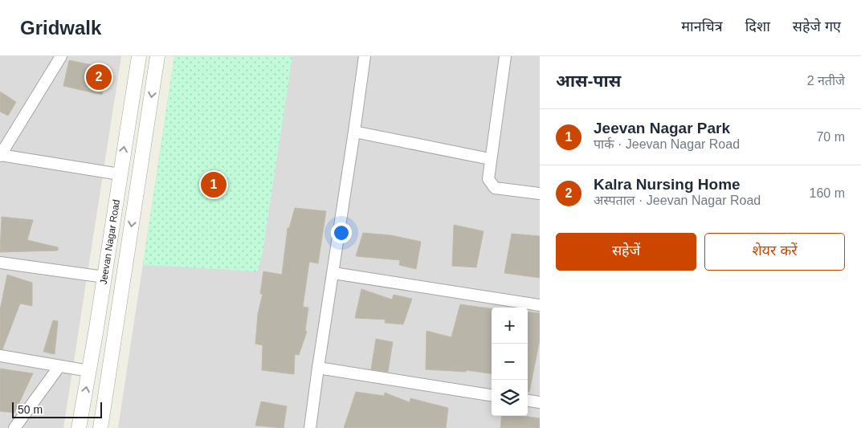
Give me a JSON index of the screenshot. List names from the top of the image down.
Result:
{
  "streets": {
    "street": ["Jeevan Nagar Road"]
  },
  "scale_bar": "50 m",
  "page": {
    "header": "Gridwalk",
    "nav": ["मानचित्र", "दिशा", "सहेजे गए"],
    "heading": ["आस-पास", "2 नतीजे"],
    "pins": ["2", "1"],
    "list": [
      {
        "mark": "1",
        "name": "Jeevan Nagar Park",
        "note": "पार्क · Jeevan Nagar Road",
        "value": "70 m"
      },
      {
        "mark": "2",
        "name": "Kalra Nursing Home",
        "note": "अस्पताल · Jeevan Nagar Road",
        "value": "160 m"
      }
    ],
    "buttons": ["सहेजें", "शेयर करें"],
    "map_buttons": ["+", "−"],
    "scale": "50 m"
  }
}
